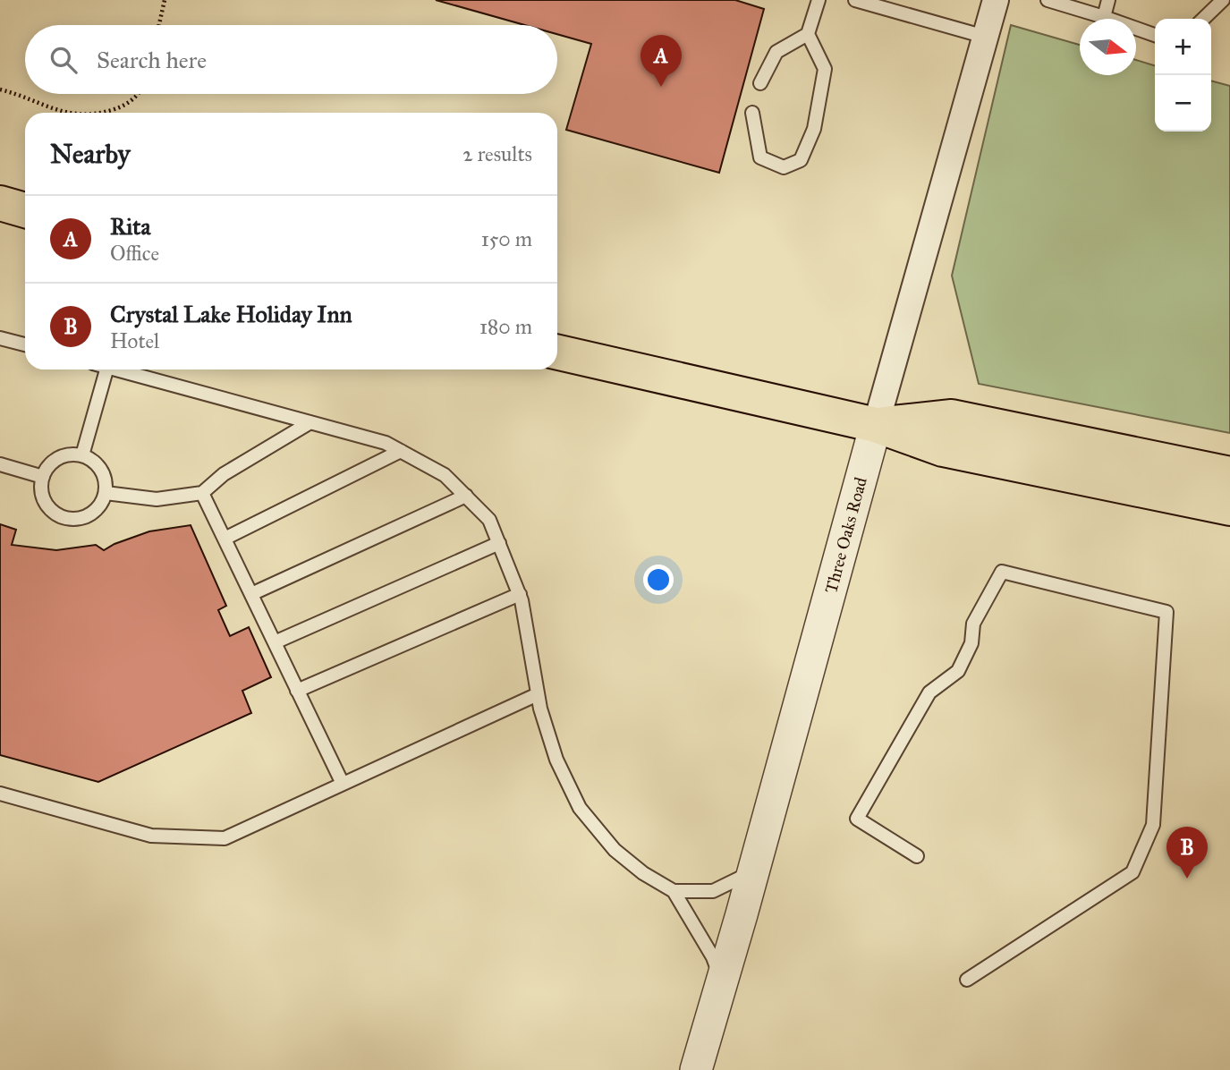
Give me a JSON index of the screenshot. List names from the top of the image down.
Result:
{
  "streets": {
    "street": ["Three Oaks Road"]
  },
  "north": "right",
  "page": {
    "map_buttons": ["+", "−"],
    "search": "Search here",
    "pins": ["A", "B"],
    "heading": ["Nearby", "2 results"],
    "list": [
      {
        "mark": "A",
        "name": "Rita",
        "note": "Office",
        "value": "150 m"
      },
      {
        "mark": "B",
        "name": "Crystal Lake Holiday Inn",
        "note": "Hotel",
        "value": "180 m"
      }
    ]
  }
}
